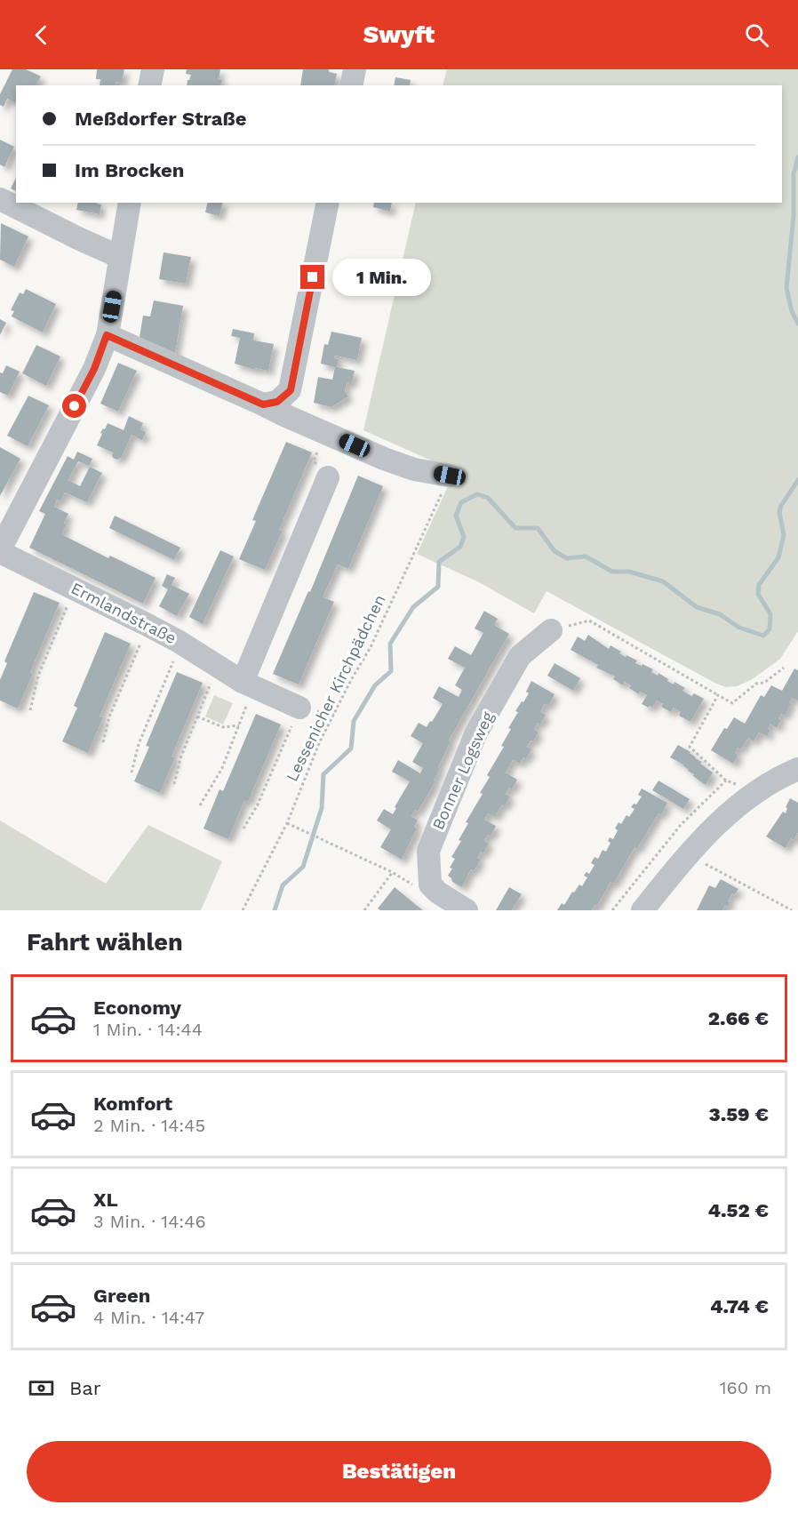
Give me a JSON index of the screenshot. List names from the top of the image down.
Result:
{
  "streets": {
    "street": ["Ermlandstraße", "Bonner Logsweg"],
    "path": ["Lessenicher Kirchpädchen"]
  },
  "page": {
    "header": "Swyft",
    "banner": ["Meßdorfer Straße", "Im Brocken"],
    "bubble": "1 Min.",
    "heading": "Fahrt wählen",
    "list": [
      {
        "name": "Economy",
        "note": "1 Min. · 14:44",
        "value": "2.66 €"
      },
      {
        "name": "Komfort",
        "note": "2 Min. · 14:45",
        "value": "3.59 €"
      },
      {
        "name": "XL",
        "note": "3 Min. · 14:46",
        "value": "4.52 €"
      },
      {
        "name": "Green",
        "note": "4 Min. · 14:47",
        "value": "4.74 €"
      }
    ],
    "pay": ["Bar", "160 m"],
    "buttons": "Bestätigen"
  }
}
